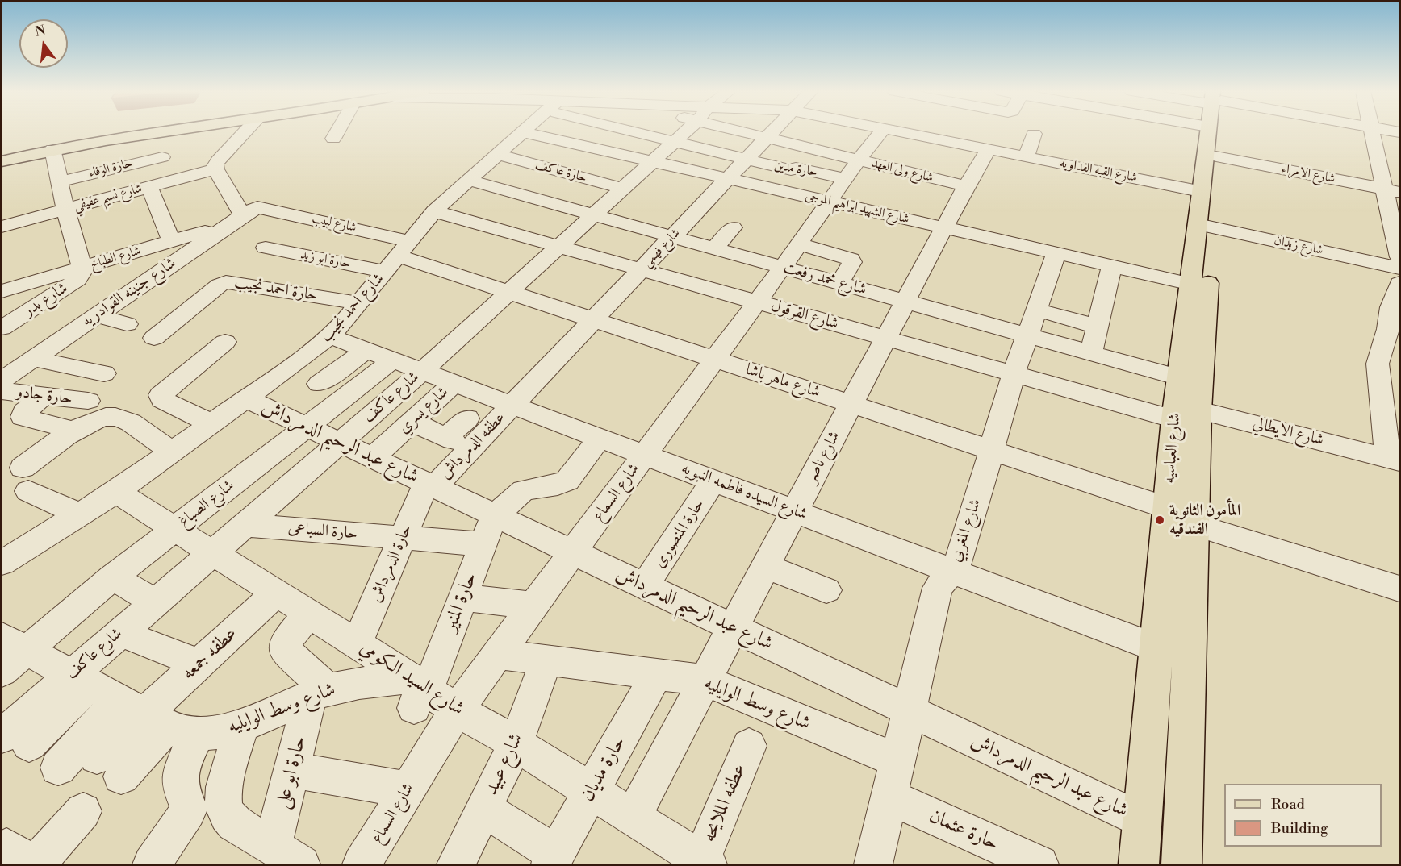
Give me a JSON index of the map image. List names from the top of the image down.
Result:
{
  "streets": {
    "main road": ["شارع العباسيه"],
    "street": [
      "حارة الوفاء",
      "حارة مدين",
      "شارع ولى العهد",
      "شارع القبه الفداويه",
      "حارة عاكف",
      "شارع الامراء",
      "شارع نسيم عفيفي",
      "شارع الشهيد ابراهيم الموجى",
      "شارع لبيب",
      "شارع زيدان",
      "شارع فهمي",
      "شارع الطباخ",
      "حارة ابو زيد",
      "شارع محمد رفعت",
      "حارة احمد نجيب",
      "شارع جنينه القوادريه",
      "شارع بدر",
      "شارع احمد نجيب",
      "شارع القرقول",
      "شارع ماهر باشا",
      "حارة جادو",
      "شارع عاكف",
      "شارع يسري",
      "شارع الايطالي",
      "شارع عبد الرحيم الدمرداش",
      "عطفه الدمرداش",
      "شارع ناصر",
      "شارع السيده فاطمه النبويه",
      "شارع السماع",
      "شارع الصباغ",
      "شارع المغربي",
      "حارة السباعى",
      "حارة المنصورى",
      "حارة الدمرداش",
      "حارة المنير",
      "عطفه جمعه",
      "شارع السيد الكومي",
      "شارع وسط الوايليه",
      "شارع عبيد",
      "حارة مديان",
      "حارة ابو على",
      "عطفه الملايحه",
      "حارة عثمان"
    ]
  },
  "crossings": [
    ["حارة مدين", "شارع ولى العهد"],
    ["حارة مدين", "شارع فهمي"],
    ["حارة مدين", "شارع عاكف"],
    ["حارة مدين", "شارع السماع"],
    ["شارع ولى العهد", "شارع فهمي"],
    ["شارع ولى العهد", "شارع ناصر"],
    ["شارع ولى العهد", "شارع السماع"],
    ["شارع القبه الفداويه", "شارع العباسيه"],
    ["شارع القبه الفداويه", "شارع ناصر"],
    ["حارة عاكف", "شارع احمد نجيب"],
    ["حارة عاكف", "شارع عاكف"],
    ["شارع الامراء", "شارع العباسيه"],
    ["شارع الشهيد ابراهيم الموجى", "شارع فهمي"],
    ["شارع الشهيد ابراهيم الموجى", "شارع احمد نجيب"],
    ["شارع الشهيد ابراهيم الموجى", "شارع عاكف"],
    ["شارع الشهيد ابراهيم الموجى", "شارع العباسيه"],
    ["شارع الشهيد ابراهيم الموجى", "شارع ناصر"],
    ["شارع الشهيد ابراهيم الموجى", "شارع السماع"],
    ["شارع الشهيد ابراهيم الموجى", "شارع المغربي"],
    ["شارع لبيب", "شارع الطباخ"],
    ["شارع لبيب", "حارة ابو زيد"],
    ["شارع لبيب", "شارع جنينه القوادريه"],
    ["شارع لبيب", "شارع احمد نجيب"],
    ["شارع لبيب", "شارع ماهر باشا"],
    ["شارع زيدان", "شارع العباسيه"],
    ["شارع فهمي", "شارع محمد رفعت"],
    ["شارع فهمي", "شارع القرقول"],
    ["شارع فهمي", "شارع ماهر باشا"],
    ["شارع فهمي", "عطفه الدمرداش"],
    ["شارع فهمي", "شارع السيده فاطمه النبويه"],
    ["شارع الطباخ", "شارع جنينه القوادريه"],
    ["شارع الطباخ", "شارع بدر"],
    ["حارة ابو زيد", "شارع احمد نجيب"],
    ["حارة ابو زيد", "شارع ماهر باشا"],
    ["شارع محمد رفعت", "شارع احمد نجيب"],
    ["شارع محمد رفعت", "شارع عاكف"],
    ["شارع محمد رفعت", "شارع العباسيه"],
    ["شارع محمد رفعت", "شارع ناصر"],
    ["شارع محمد رفعت", "شارع السماع"],
    ["شارع محمد رفعت", "شارع المغربي"],
    ["حارة احمد نجيب", "شارع احمد نجيب"],
    ["شارع جنينه القوادريه", "حارة جادو"],
    ["شارع احمد نجيب", "شارع القرقول"],
    ["شارع احمد نجيب", "شارع ماهر باشا"],
    ["شارع احمد نجيب", "شارع عبد الرحيم الدمرداش"],
    ["شارع احمد نجيب", "شارع السيده فاطمه النبويه"],
    ["شارع احمد نجيب", "شارع السيد الكومي"],
    ["شارع القرقول", "شارع عاكف"],
    ["شارع القرقول", "شارع الايطالي"],
    ["شارع القرقول", "شارع العباسيه"],
    ["شارع القرقول", "شارع ناصر"],
    ["شارع القرقول", "شارع السماع"],
    ["شارع القرقول", "شارع المغربي"],
    ["شارع ماهر باشا", "شارع عاكف"],
    ["شارع ماهر باشا", "شارع العباسيه"],
    ["شارع ماهر باشا", "شارع ناصر"],
    ["شارع ماهر باشا", "شارع السماع"],
    ["شارع ماهر باشا", "شارع المغربي"],
    ["شارع عاكف", "شارع عبد الرحيم الدمرداش"],
    ["شارع عاكف", "شارع السيده فاطمه النبويه"],
    ["شارع عاكف", "حارة السباعى"],
    ["شارع عاكف", "شارع السيد الكومي"],
    ["شارع يسري", "شارع عبد الرحيم الدمرداش"],
    ["شارع يسري", "شارع السيده فاطمه النبويه"],
    ["شارع الايطالي", "شارع العباسيه"],
    ["شارع عبد الرحيم الدمرداش", "عطفه الدمرداش"],
    ["شارع عبد الرحيم الدمرداش", "شارع العباسيه"],
    ["شارع عبد الرحيم الدمرداش", "شارع ناصر"],
    ["شارع عبد الرحيم الدمرداش", "شارع السماع"],
    ["شارع عبد الرحيم الدمرداش", "شارع الصباغ"],
    ["شارع عبد الرحيم الدمرداش", "شارع المغربي"],
    ["شارع عبد الرحيم الدمرداش", "حارة المنصورى"],
    ["شارع عبد الرحيم الدمرداش", "حارة الدمرداش"],
    ["شارع عبد الرحيم الدمرداش", "حارة المنير"],
    ["عطفه الدمرداش", "شارع السيده فاطمه النبويه"],
    ["عطفه الدمرداش", "حارة الدمرداش"],
    ["شارع العباسيه", "شارع السيده فاطمه النبويه"],
    ["شارع ناصر", "شارع السيده فاطمه النبويه"],
    ["شارع ناصر", "شارع السيد الكومي"],
    ["شارع ناصر", "شارع وسط الوايليه"],
    ["شارع السيده فاطمه النبويه", "شارع السماع"],
    ["شارع السيده فاطمه النبويه", "شارع الصباغ"],
    ["شارع السيده فاطمه النبويه", "شارع المغربي"],
    ["شارع السيده فاطمه النبويه", "حارة المنصورى"],
    ["شارع السماع", "شارع السيد الكومي"],
    ["شارع السماع", "شارع وسط الوايليه"],
    ["شارع الصباغ", "شارع السيد الكومي"],
    ["شارع المغربي", "شارع وسط الوايليه"],
    ["شارع المغربي", "حارة عثمان"],
    ["حارة السباعى", "حارة الدمرداش"],
    ["حارة السباعى", "حارة المنير"],
    ["حارة الدمرداش", "شارع السيد الكومي"],
    ["حارة المنير", "شارع السيد الكومي"],
    ["حارة المنير", "شارع وسط الوايليه"],
    ["عطفه جمعه", "شارع السيد الكومي"],
    ["عطفه جمعه", "شارع وسط الوايليه"],
    ["شارع السيد الكومي", "شارع وسط الوايليه"],
    ["شارع السيد الكومي", "شارع عبيد"],
    ["شارع السيد الكومي", "حارة مديان"],
    ["شارع السيد الكومي", "عطفه الملايحه"],
    ["شارع وسط الوايليه", "شارع عبيد"],
    ["شارع وسط الوايليه", "حارة مديان"],
    ["شارع وسط الوايليه", "حارة ابو على"]
  ],
  "places": ["المأمون الثانوية الفندقيه"],
  "legend": ["Road", "Building"],
  "north": "top"
}
